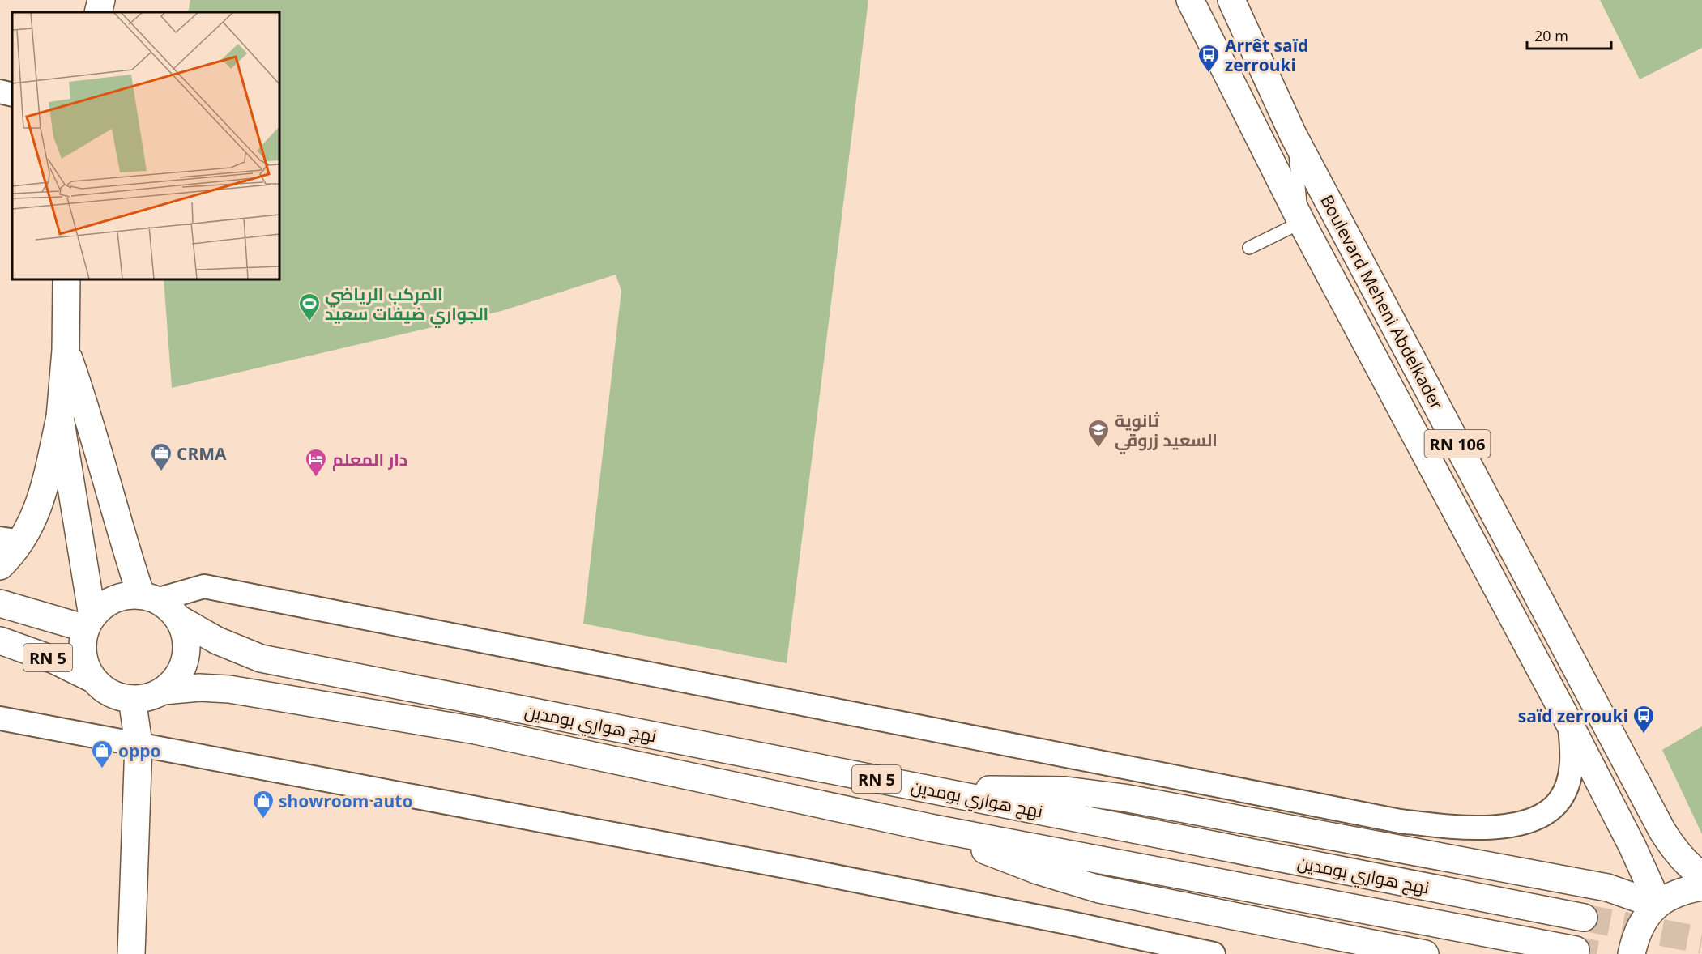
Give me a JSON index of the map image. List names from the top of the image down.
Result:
{
  "streets": {
    "main road": [
      "Boulevard Meheni Abdelkader",
      "RN 106",
      "RN 5",
      "نهج هواري بومدين"
    ]
  },
  "crossings": [
    ["RN 5", "نهج هواري بومدين"]
  ],
  "places": {
    "bus stop": ["Arrêt saïd zerrouki", "saïd zerrouki"],
    "sports": ["المركب الرياضي الجواري ضيفات سعيد"],
    "school or university": ["ثانوية السعيد زروقي"],
    "office": ["CRMA"],
    "hotel": ["دار المعلم"],
    "shop": ["oppo", "showroom auto"]
  },
  "scale_bar": "20 m"
}
